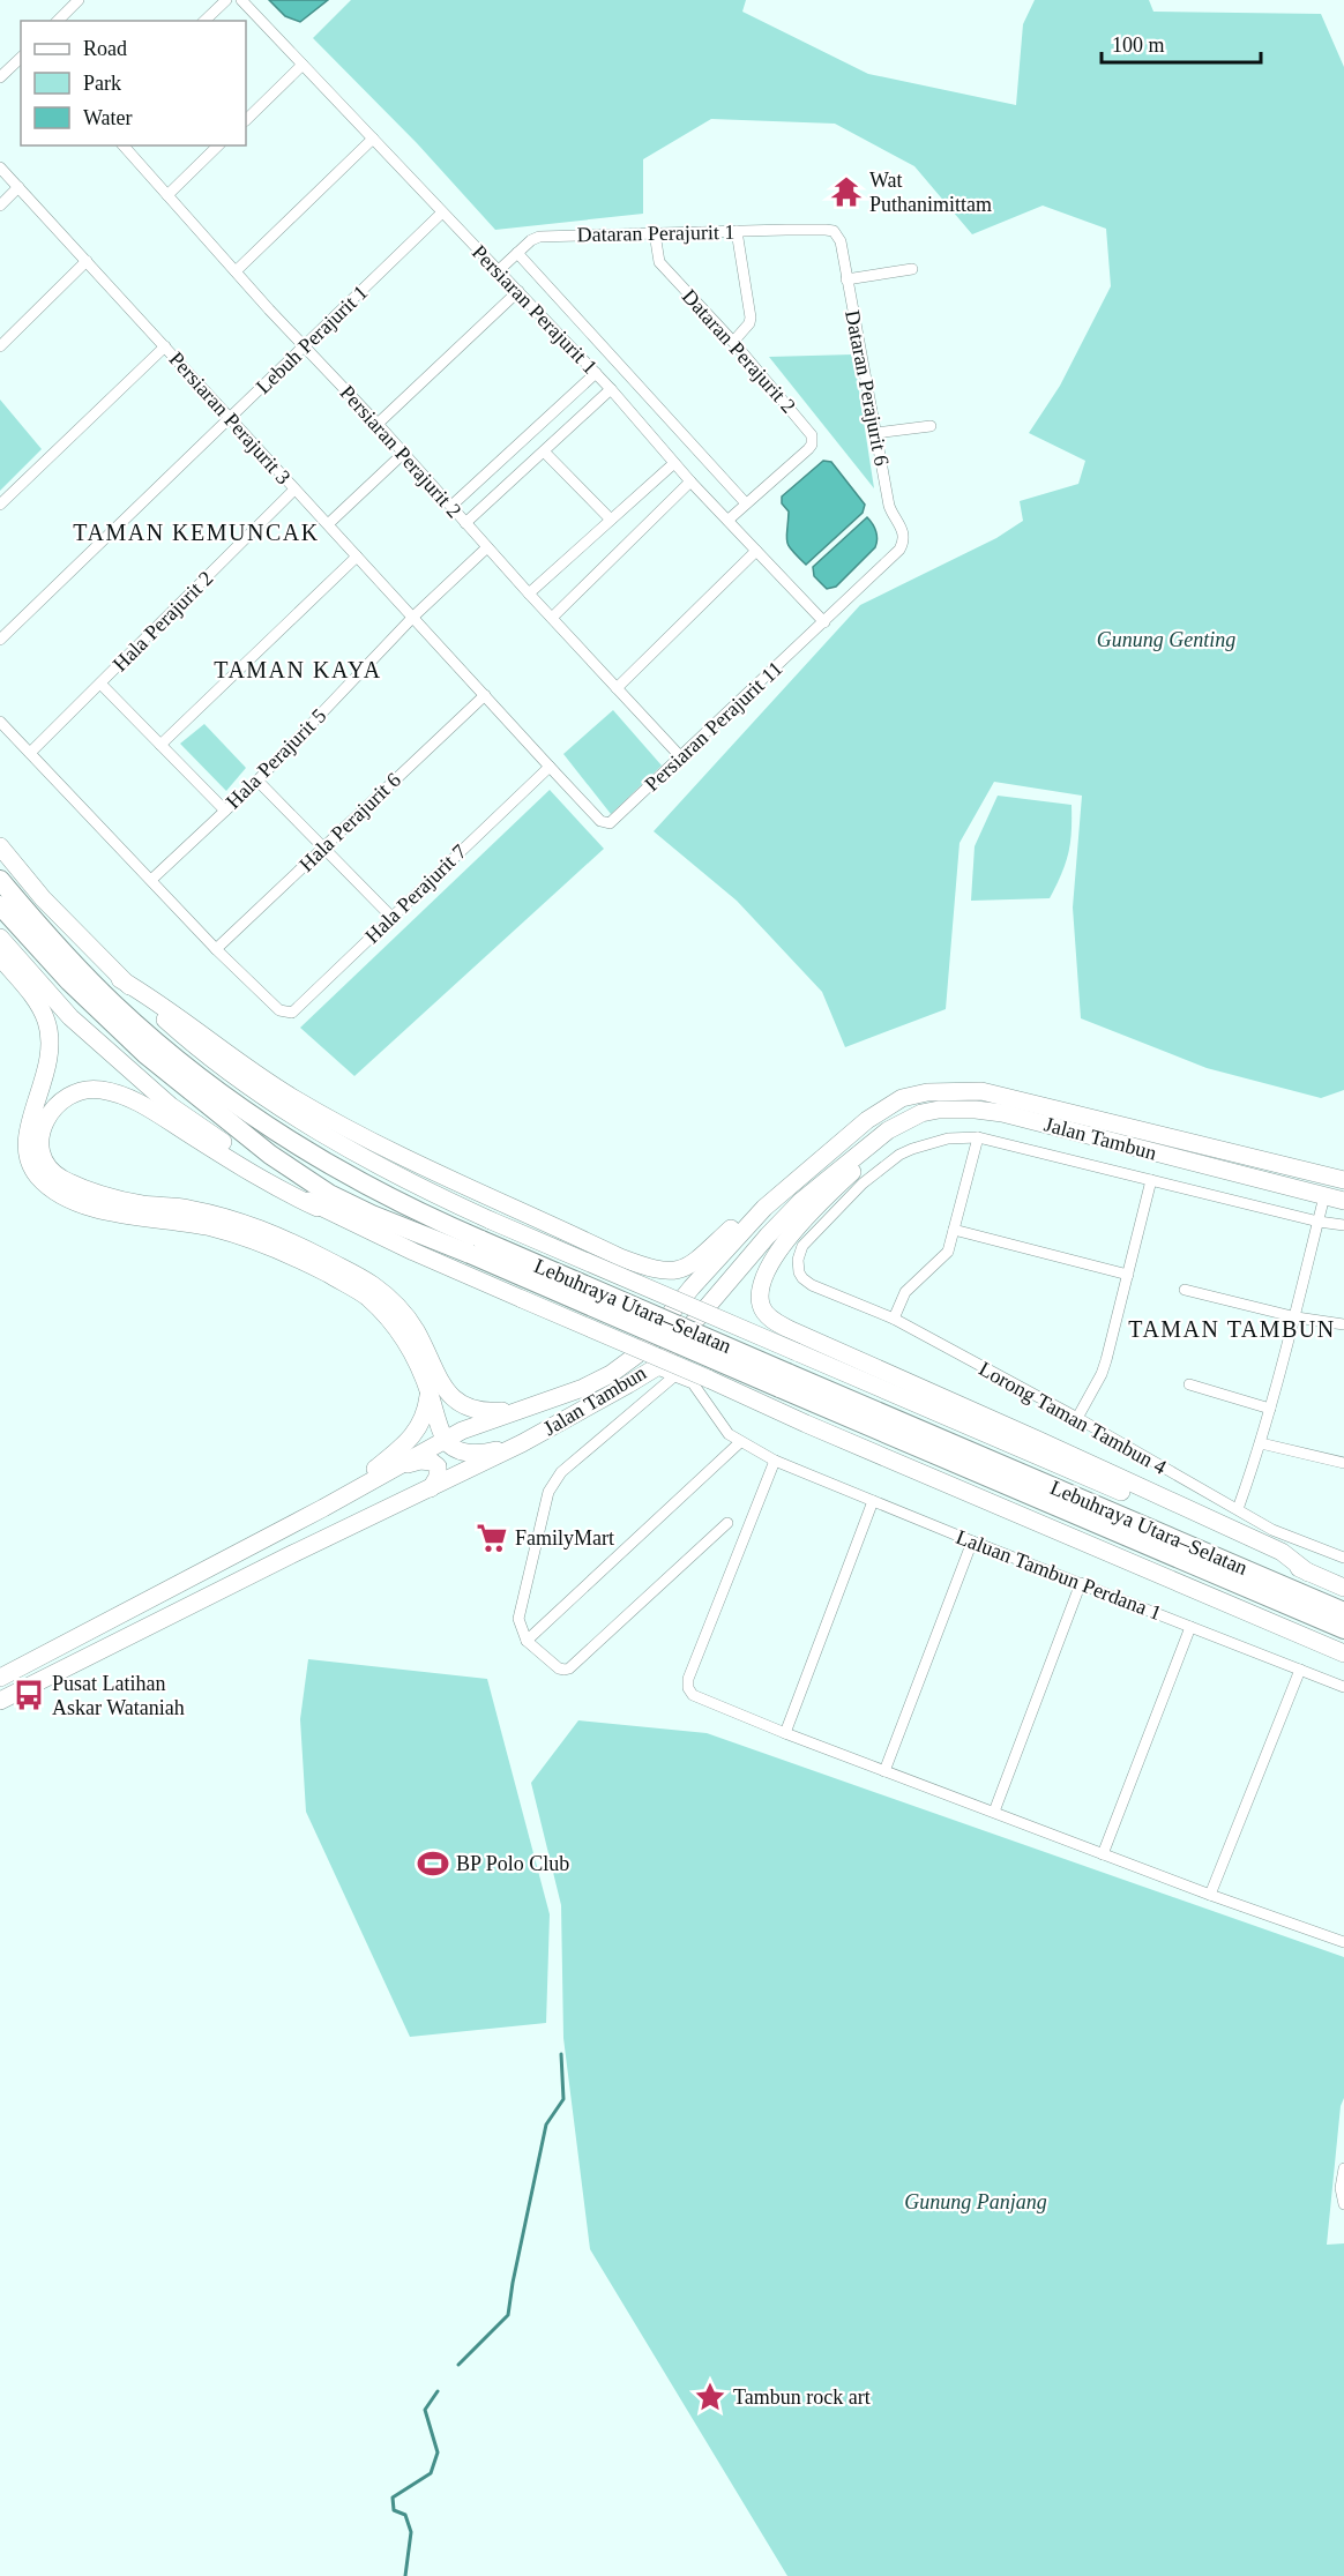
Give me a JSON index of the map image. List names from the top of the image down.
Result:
{
  "streets": {
    "highway": ["Lebuhraya Utara–Selatan"],
    "main road": ["Jalan Tambun"],
    "street": [
      "Dataran Perajurit 1",
      "Persiaran Perajurit 1",
      "Lebuh Perajurit 1",
      "Dataran Perajurit 2",
      "Dataran Perajurit 6",
      "Persiaran Perajurit 3",
      "Persiaran Perajurit 2",
      "Hala Perajurit 2",
      "Persiaran Perajurit 11",
      "Hala Perajurit 5",
      "Hala Perajurit 6",
      "Hala Perajurit 7",
      "Lorong Taman Tambun 4",
      "Laluan Tambun Perdana 1"
    ]
  },
  "crossings": [
    ["Dataran Perajurit 1", "Persiaran Perajurit 1"],
    ["Dataran Perajurit 1", "Dataran Perajurit 2"],
    ["Dataran Perajurit 1", "Dataran Perajurit 6"],
    ["Persiaran Perajurit 1", "Lebuh Perajurit 1"],
    ["Persiaran Perajurit 1", "Dataran Perajurit 2"],
    ["Persiaran Perajurit 1", "Persiaran Perajurit 11"],
    ["Lebuh Perajurit 1", "Persiaran Perajurit 3"],
    ["Lebuh Perajurit 1", "Persiaran Perajurit 2"],
    ["Dataran Perajurit 6", "Persiaran Perajurit 11"],
    ["Persiaran Perajurit 3", "Hala Perajurit 2"],
    ["Persiaran Perajurit 3", "Persiaran Perajurit 11"],
    ["Persiaran Perajurit 3", "Hala Perajurit 5"],
    ["Persiaran Perajurit 3", "Hala Perajurit 6"],
    ["Persiaran Perajurit 3", "Hala Perajurit 7"],
    ["Persiaran Perajurit 2", "Persiaran Perajurit 11"],
    ["Persiaran Perajurit 2", "Hala Perajurit 5"],
    ["Hala Perajurit 6", "Hala Perajurit 7"],
    ["Jalan Tambun", "Laluan Tambun Perdana 1"]
  ],
  "districts": ["TAMAN KEMUNCAK", "TAMAN KAYA", "TAMAN TAMBUN"],
  "parks": ["Gunung Genting", "Gunung Panjang"],
  "places": {
    "temple": ["Wat Puthanimittam"],
    "supermarket": ["FamilyMart"],
    "bus stop": ["Pusat Latihan Askar Wataniah"],
    "sports": ["BP Polo Club"],
    "place": ["Tambun rock art"]
  },
  "legend": ["Road", "Park", "Water"],
  "scale_bar": "100 m"
}
